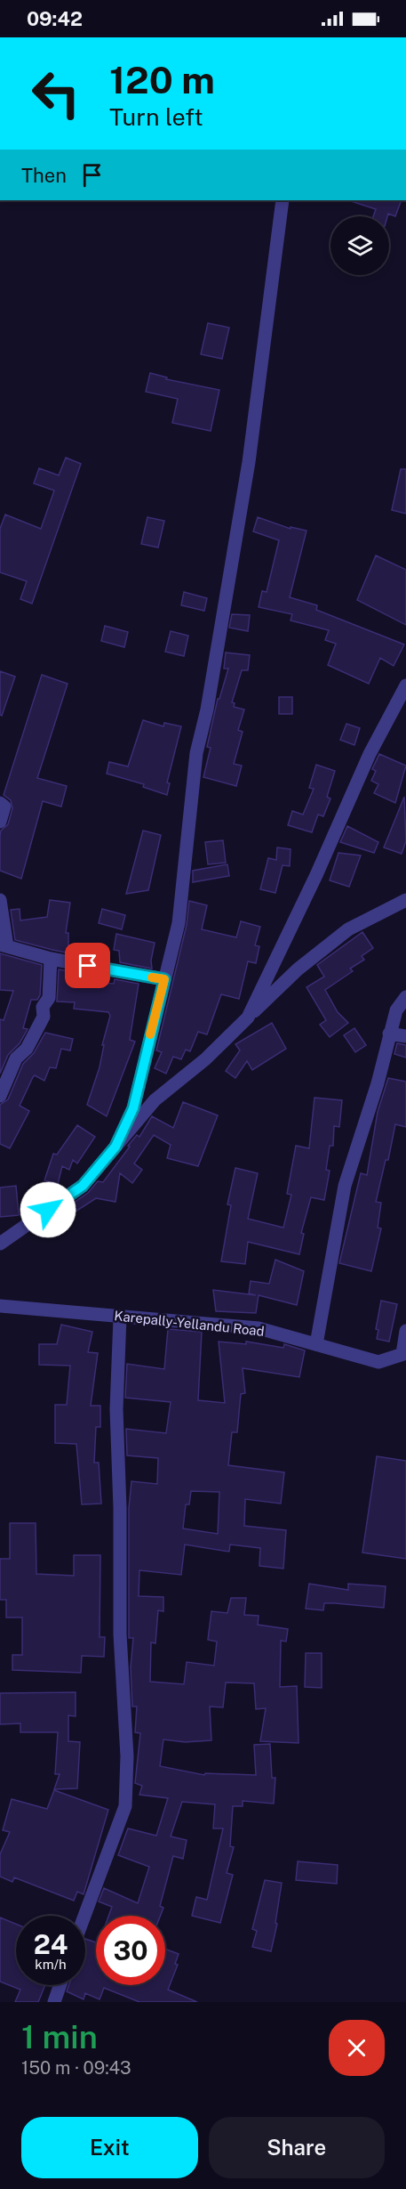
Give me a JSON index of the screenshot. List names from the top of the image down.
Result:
{
  "streets": {
    "street": ["Karepally-Yellandu Road"]
  },
  "page": {
    "status": "09:42",
    "turn": ["120 m", "Turn left"],
    "then": "Then",
    "speed": "24 km/h",
    "limit": "30",
    "heading": ["1 min", "150 m · 09:43"],
    "buttons": ["Exit", "Share"]
  }
}
